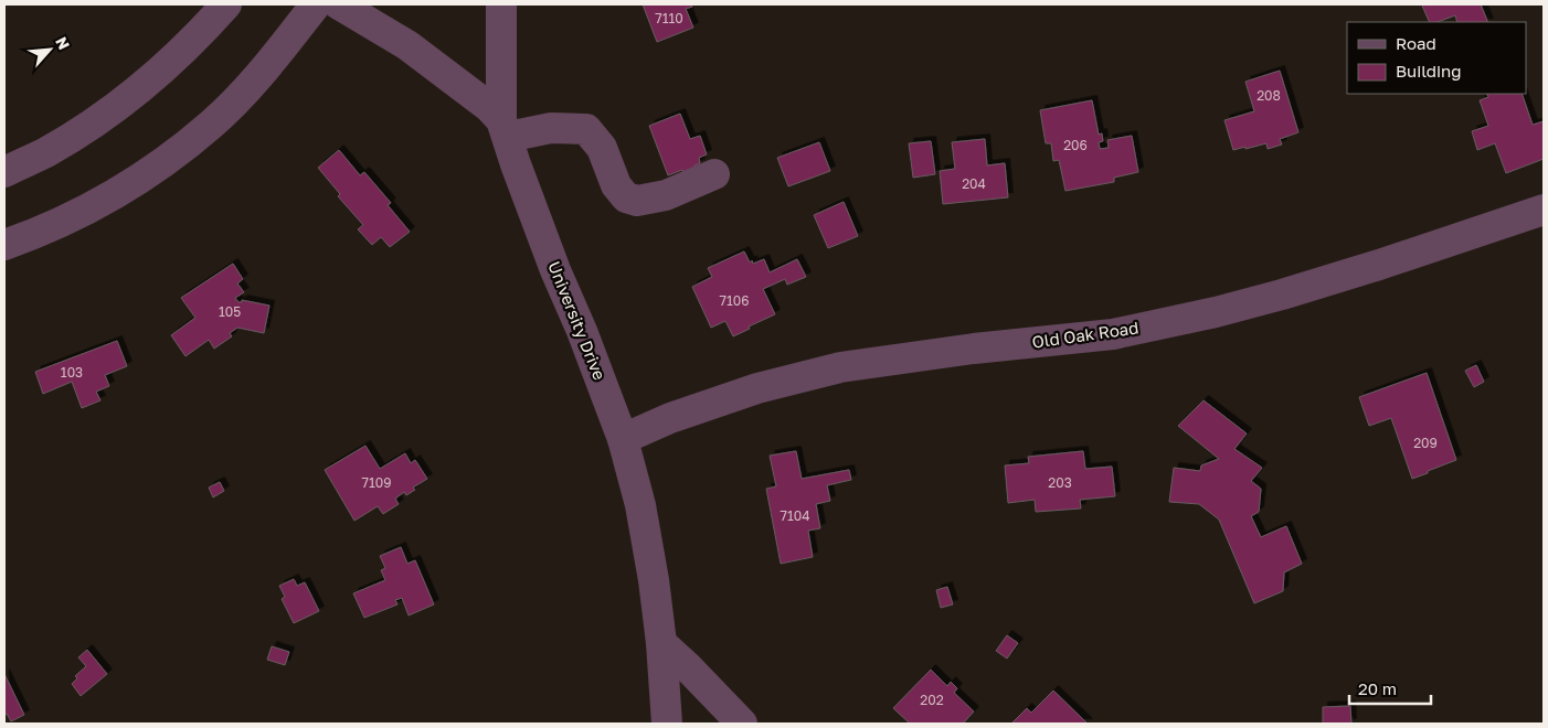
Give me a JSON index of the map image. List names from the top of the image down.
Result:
{
  "streets": {
    "street": ["University Drive", "Old Oak Road"]
  },
  "crossings": [
    ["University Drive", "Old Oak Road"]
  ],
  "house_numbers": [
    "7110",
    "208",
    "206",
    "204",
    "7106",
    "105",
    "103",
    "209",
    "7109",
    "203",
    "7104",
    "202"
  ],
  "legend": ["Road", "Building"],
  "scale_bar": "20 m",
  "north": "top right"
}
